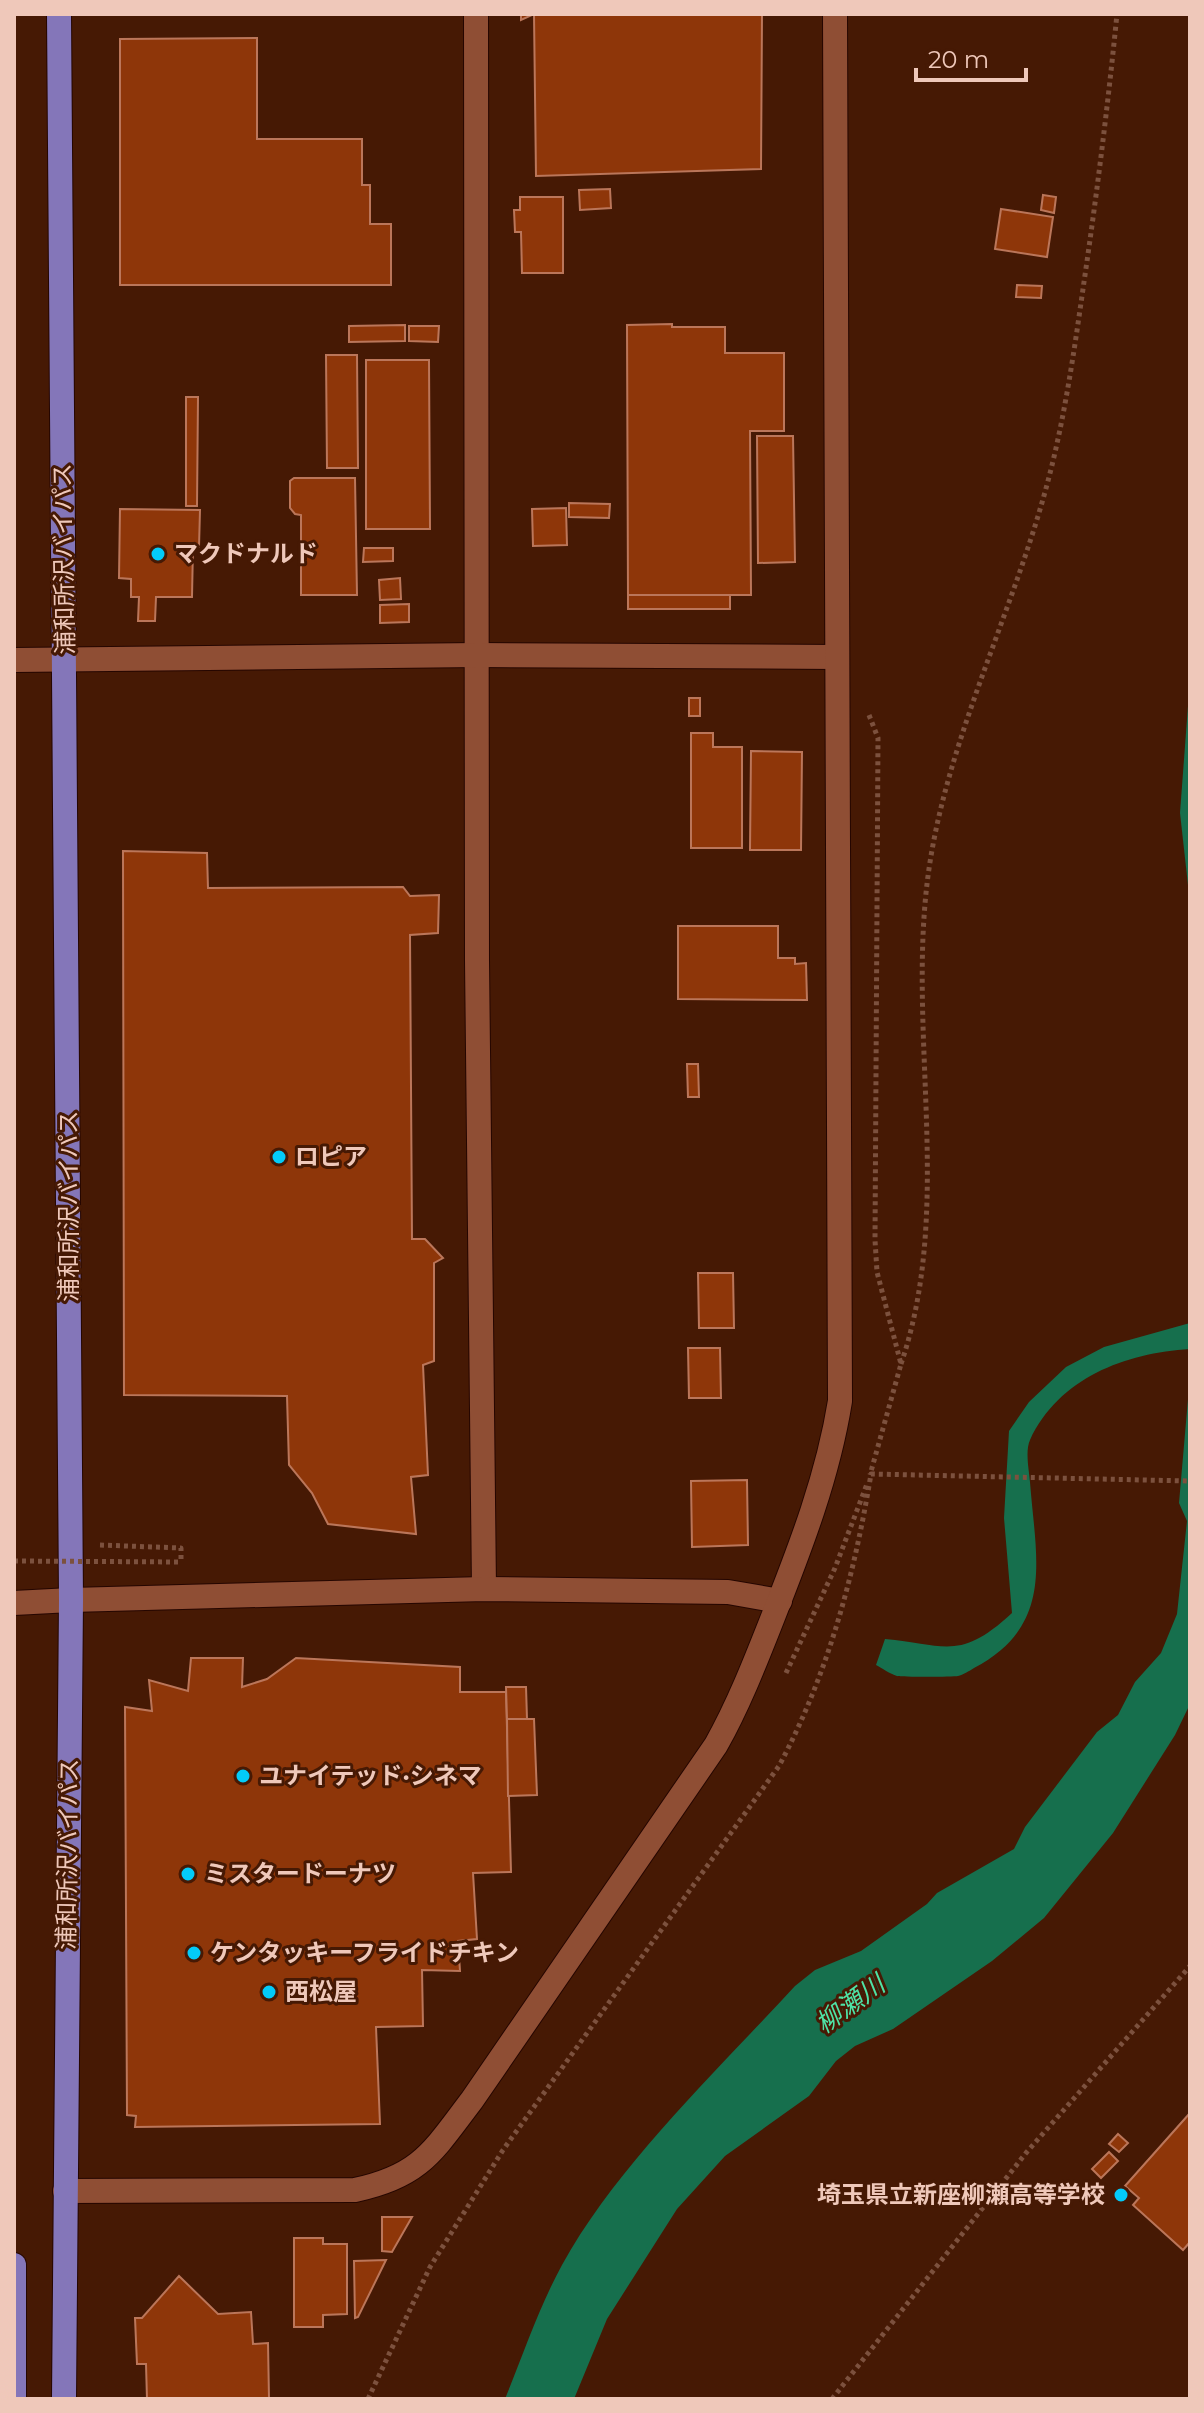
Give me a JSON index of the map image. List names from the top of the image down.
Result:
{
  "streets": {
    "highway": ["浦和所沢バイパス"]
  },
  "water": ["柳瀬川"],
  "places": [
    "マクドナルド",
    "ロピア",
    "ユナイテッド·シネマ",
    "ミスタードーナツ",
    "ケンタッキーフライドチキン",
    "西松屋",
    "埼玉県立新座柳瀬高等学校"
  ],
  "scale_bar": "20 m"
}
